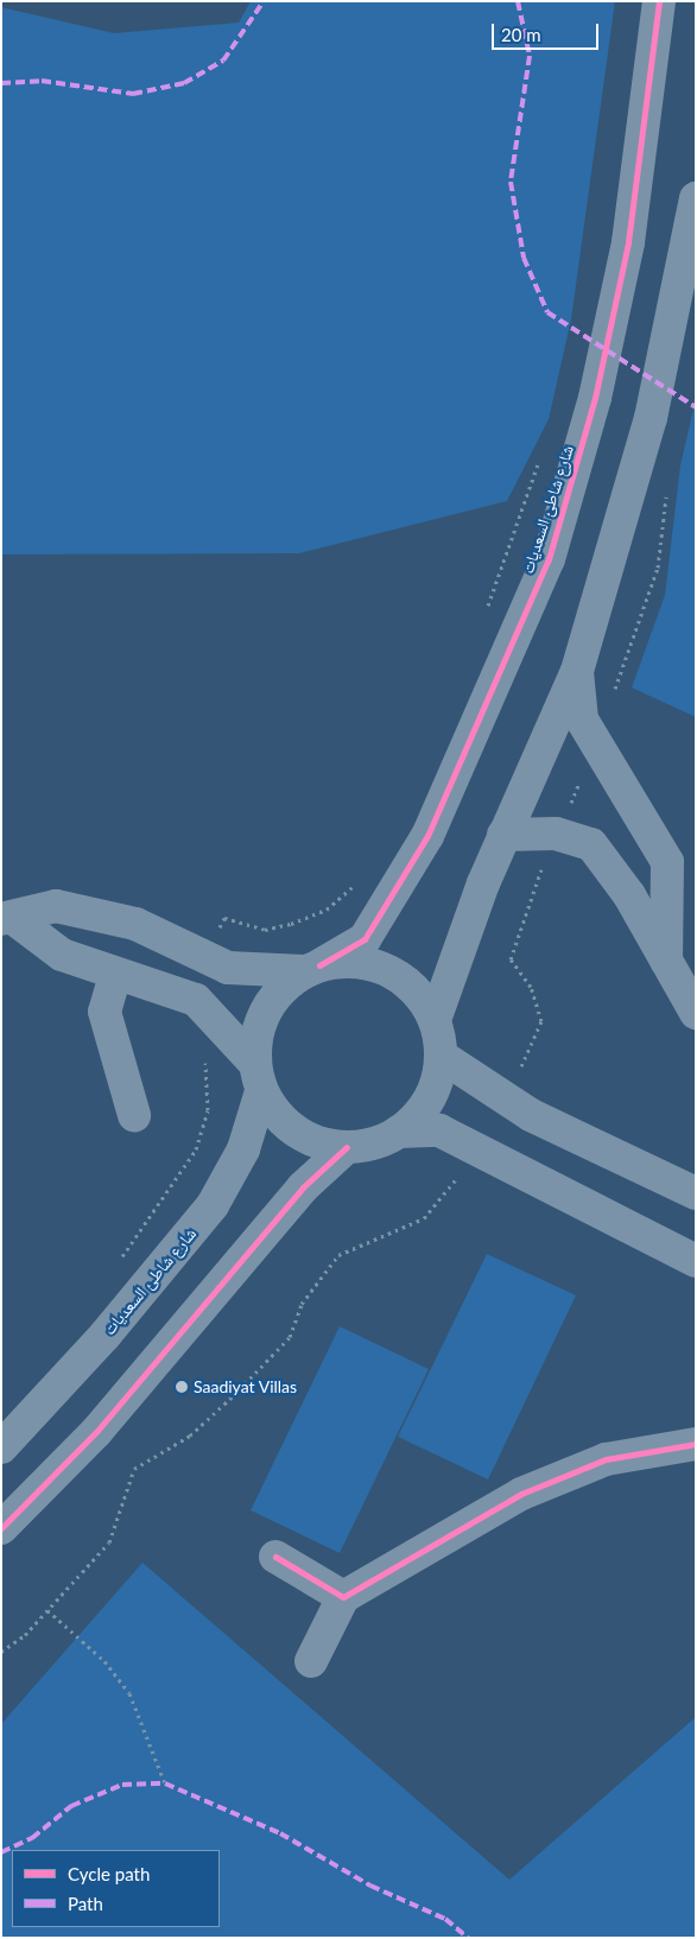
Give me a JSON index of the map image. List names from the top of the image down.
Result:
{
  "streets": {
    "street": ["شارع شاطئ السعديات"]
  },
  "places": ["Saadiyat Villas"],
  "legend": ["Cycle path", "Path"],
  "scale_bar": "20 m"
}
